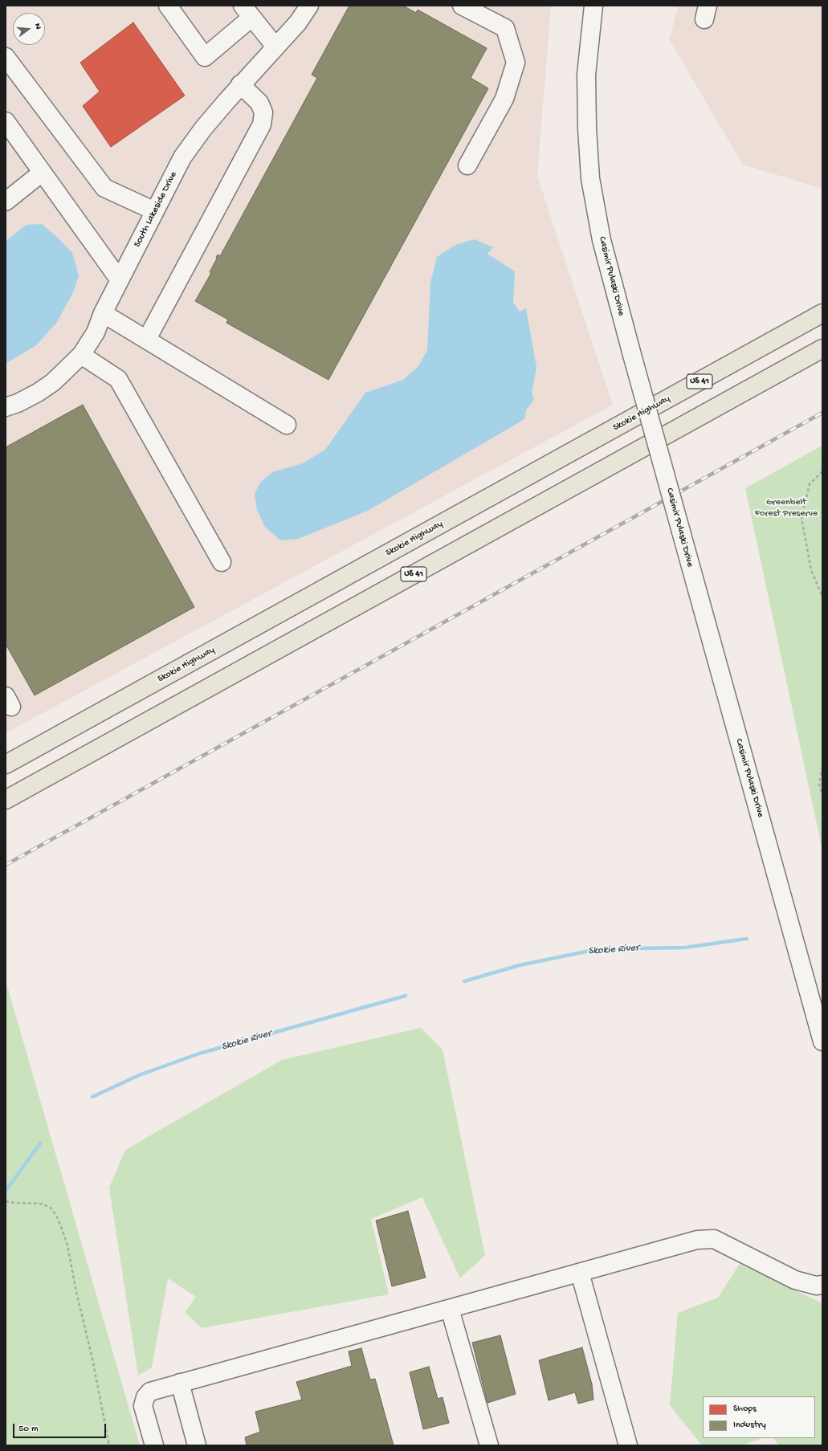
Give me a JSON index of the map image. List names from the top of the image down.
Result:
{
  "streets": {
    "highway": ["US 41", "Skokie Highway"],
    "street": ["South Lakeside Drive", "Casimir Pulaski Drive"]
  },
  "water": ["Skokie River"],
  "parks": ["Greenbelt Forest Preserve"],
  "legend": ["Shops", "Industry"],
  "scale_bar": "50 m",
  "north": "right"
}
